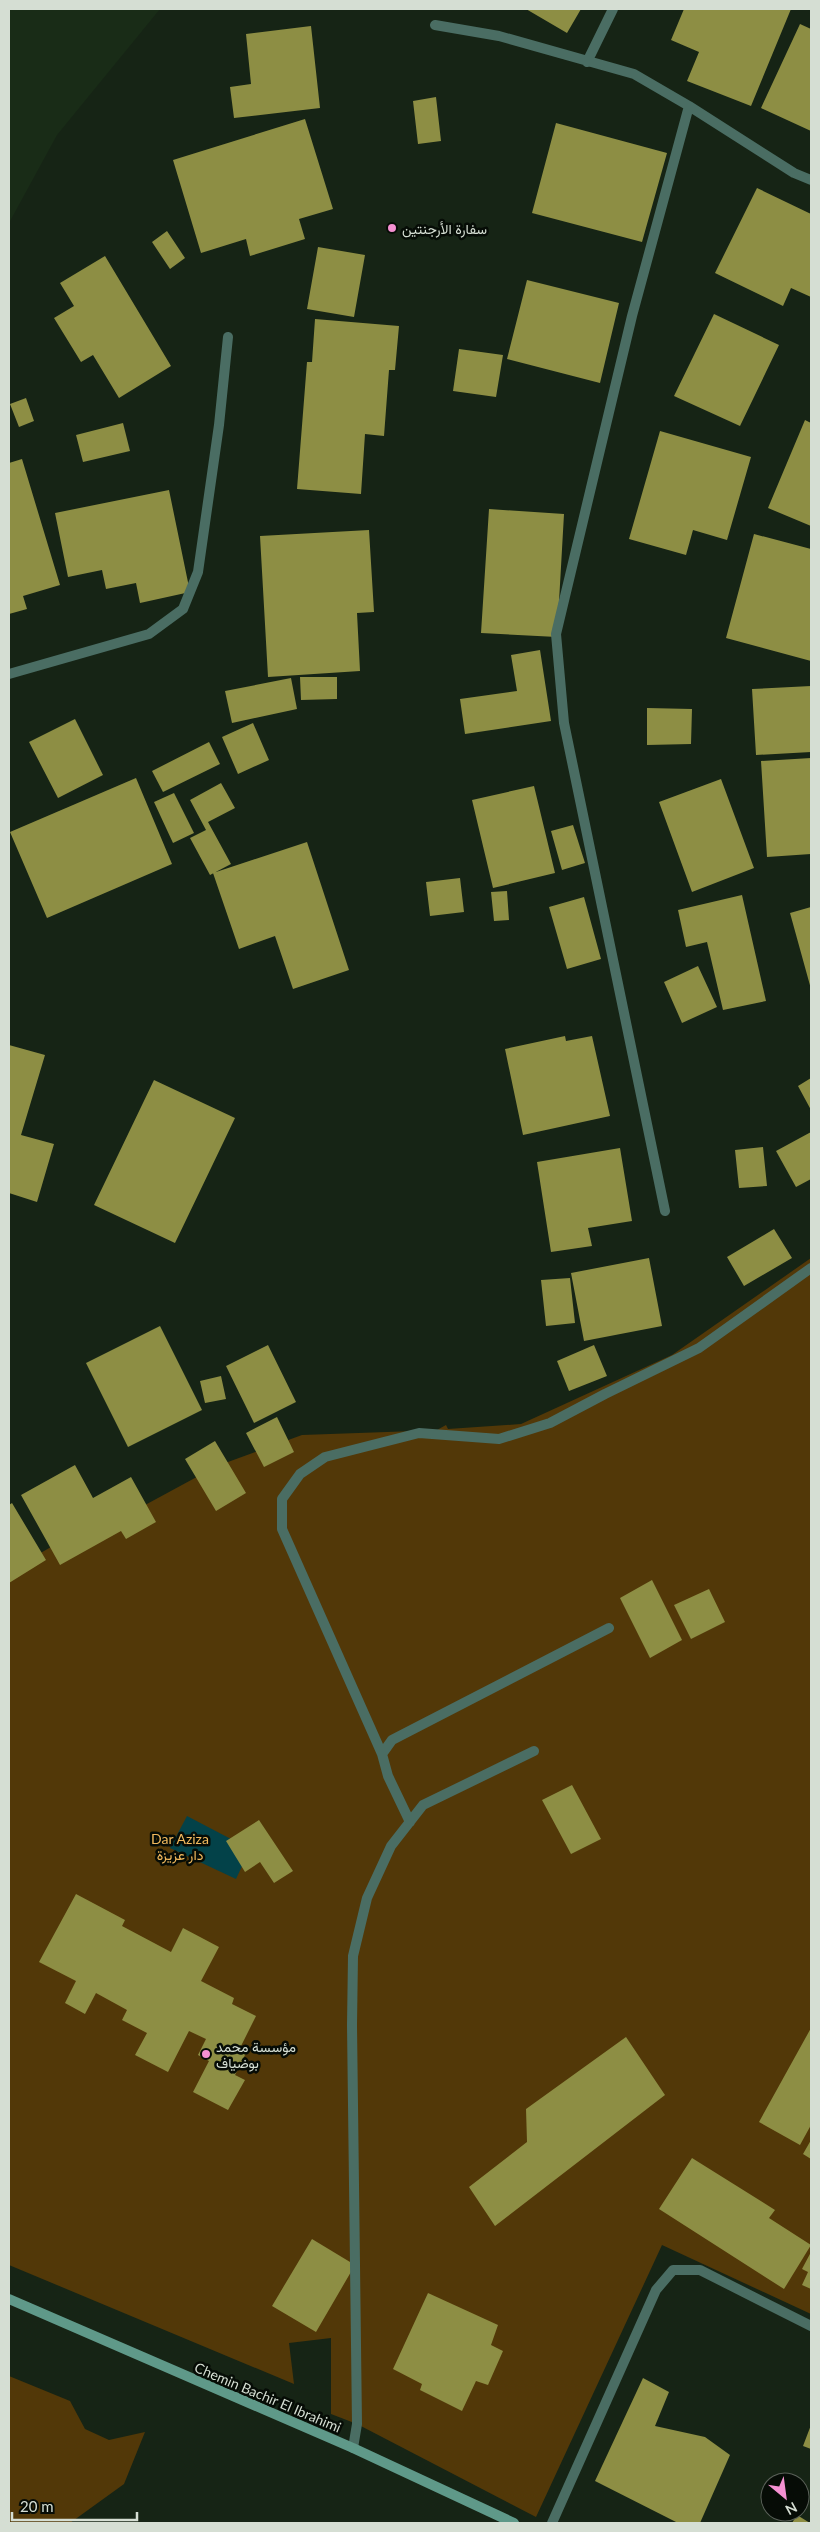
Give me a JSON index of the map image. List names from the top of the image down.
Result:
{
  "streets": {
    "main road": ["Chemin Bachir El Ibrahimi"]
  },
  "parks": ["Dar Aziza دار عزيزة"],
  "places": ["سفارة الأرجنتين", "مؤسسة محمد بوضياف"],
  "scale_bar": "20 m",
  "north": "bottom right"
}
